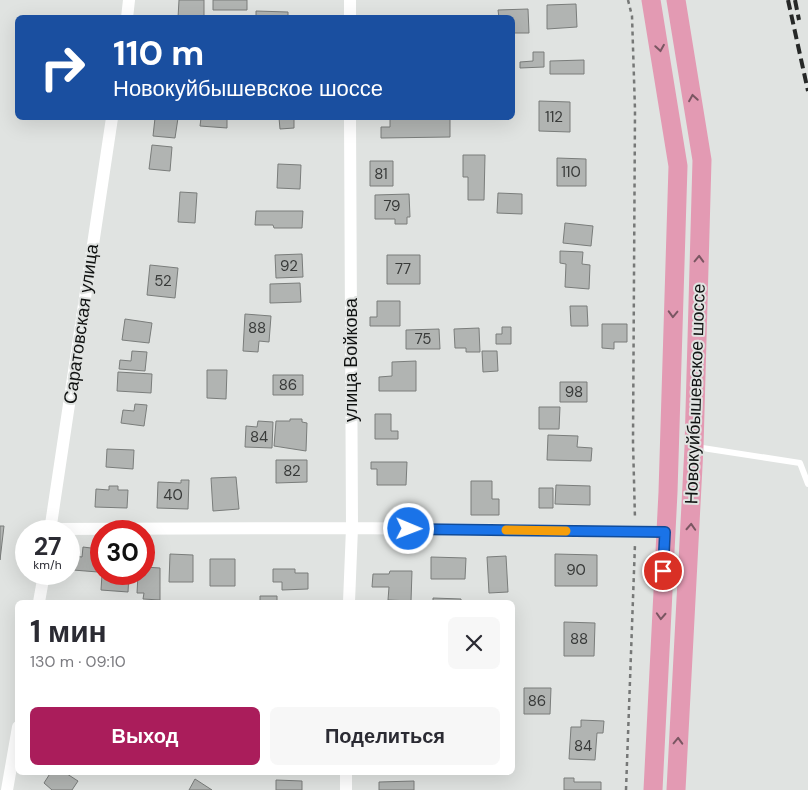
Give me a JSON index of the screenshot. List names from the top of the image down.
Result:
{
  "streets": {
    "main road": ["Новокуйбышевское шоссе"],
    "street": ["Саратовская улица", "улица Войкова"]
  },
  "house_numbers": [
    "112",
    "110",
    "81",
    "79",
    "92",
    "77",
    "52",
    "88",
    "75",
    "86",
    "98",
    "84",
    "82",
    "40",
    "90",
    "88",
    "86",
    "84"
  ],
  "page": {
    "turn": ["110 m", "Новокуйбышевское шоссе"],
    "speed": "27 km/h",
    "limit": "30",
    "heading": ["1 мин", "130 m · 09:10"],
    "buttons": ["Выход", "Поделиться"]
  }
}
